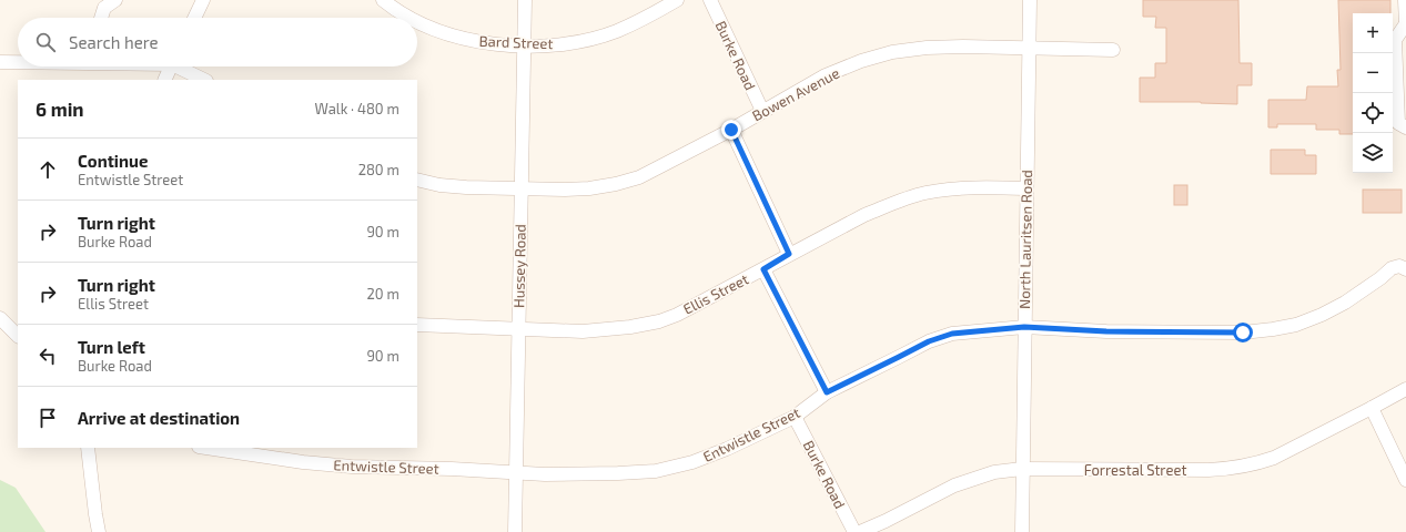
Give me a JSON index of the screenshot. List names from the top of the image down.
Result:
{
  "streets": {
    "street": [
      "Bard Street",
      "Burke Road",
      "Bowen Avenue",
      "North Lauritsen Road",
      "Hussey Road",
      "Ellis Street",
      "Entwistle Street",
      "Forrestal Street"
    ]
  },
  "crossings": [
    ["Bard Street", "Hussey Road"],
    ["Burke Road", "Bowen Avenue"],
    ["Burke Road", "Entwistle Street"],
    ["Bowen Avenue", "North Lauritsen Road"],
    ["Bowen Avenue", "Hussey Road"],
    ["North Lauritsen Road", "Ellis Street"],
    ["North Lauritsen Road", "Entwistle Street"],
    ["North Lauritsen Road", "Forrestal Street"],
    ["Hussey Road", "Ellis Street"],
    ["Hussey Road", "Entwistle Street"]
  ],
  "page": {
    "map_buttons": ["+", "−"],
    "search": "Search here",
    "heading": ["6 min", "Walk · 480 m"],
    "list": [
      ["Continue", "Entwistle Street", "280 m"],
      ["Turn right", "Burke Road", "90 m"],
      ["Turn right", "Ellis Street", "20 m"],
      ["Turn left", "Burke Road", "90 m"],
      "Arrive at destination"
    ]
  }
}
